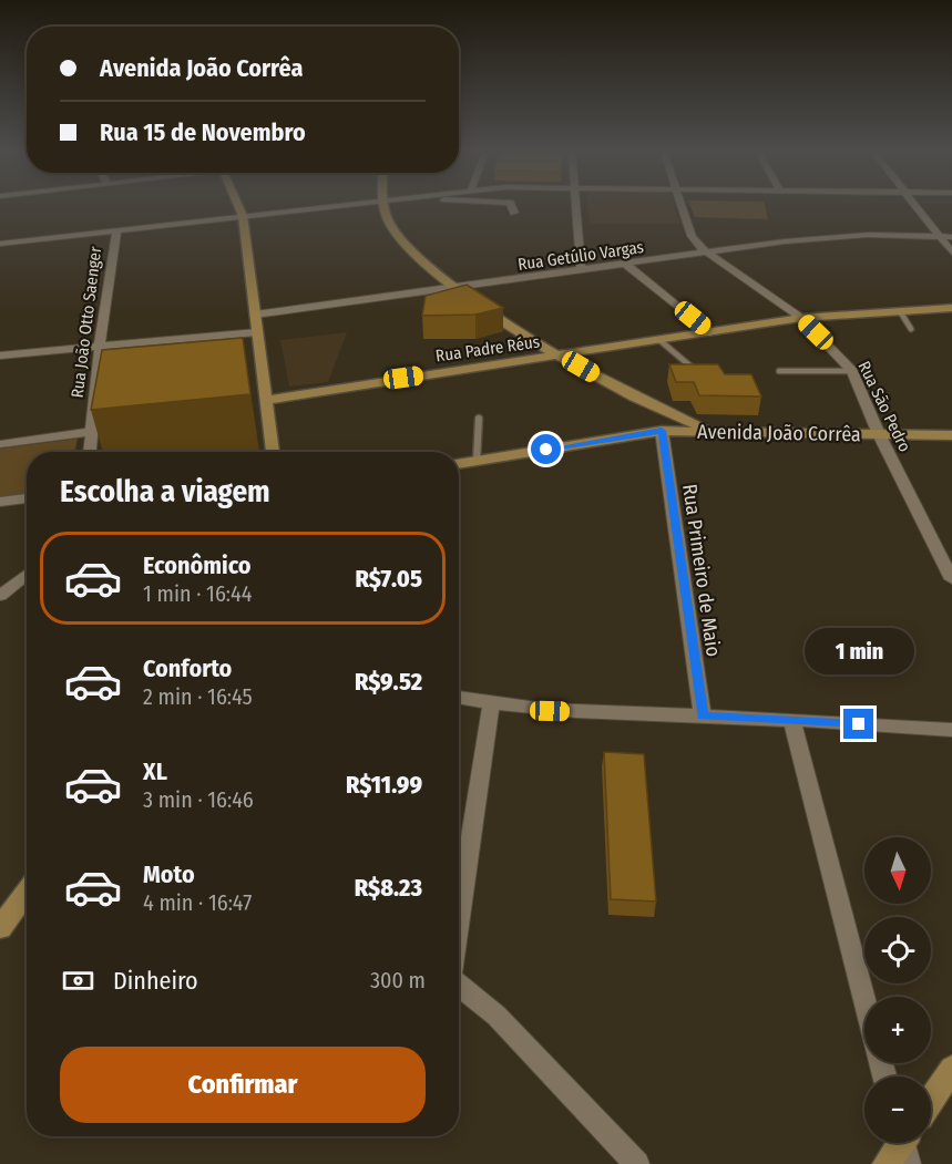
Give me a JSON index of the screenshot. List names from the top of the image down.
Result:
{
  "streets": {
    "main road": ["Rua Padre Réus", "Avenida João Corrêa"],
    "street": [
      "Rua Getúlio Vargas",
      "Rua João Otto Saenger",
      "Rua São Pedro",
      "Rua Primeiro de Maio"
    ]
  },
  "crossings": [
    ["Rua Getúlio Vargas", "Rua São Pedro"],
    ["Rua Padre Réus", "Rua São Pedro"],
    ["Rua São Pedro", "Avenida João Corrêa"],
    ["Avenida João Corrêa", "Rua Primeiro de Maio"]
  ],
  "north": "bottom",
  "page": {
    "banner": ["Avenida João Corrêa", "Rua 15 de Novembro"],
    "heading": "Escolha a viagem",
    "list": [
      {
        "name": "Econômico",
        "note": "1 min · 16:44",
        "value": "R$7.05"
      },
      {
        "name": "Conforto",
        "note": "2 min · 16:45",
        "value": "R$9.52"
      },
      {
        "name": "XL",
        "note": "3 min · 16:46",
        "value": "R$11.99"
      },
      {
        "name": "Moto",
        "note": "4 min · 16:47",
        "value": "R$8.23"
      }
    ],
    "bubble": "1 min",
    "map_buttons": ["+", "−"],
    "pay": ["Dinheiro", "300 m"],
    "buttons": "Confirmar"
  }
}
